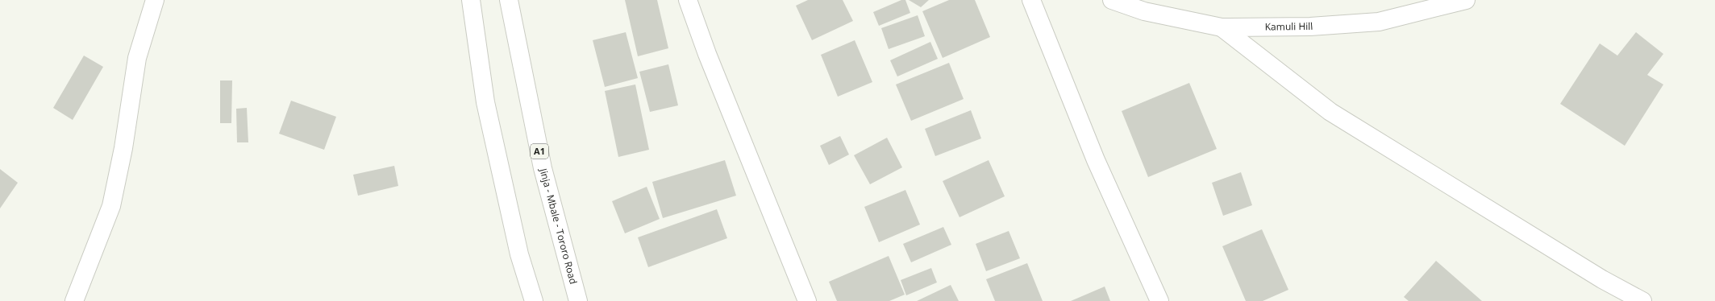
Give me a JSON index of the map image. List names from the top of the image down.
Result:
{
  "streets": {
    "main road": ["Kamuli Hill", "A1", "Jinja - Mbale - Tororo Road"]
  }
}
